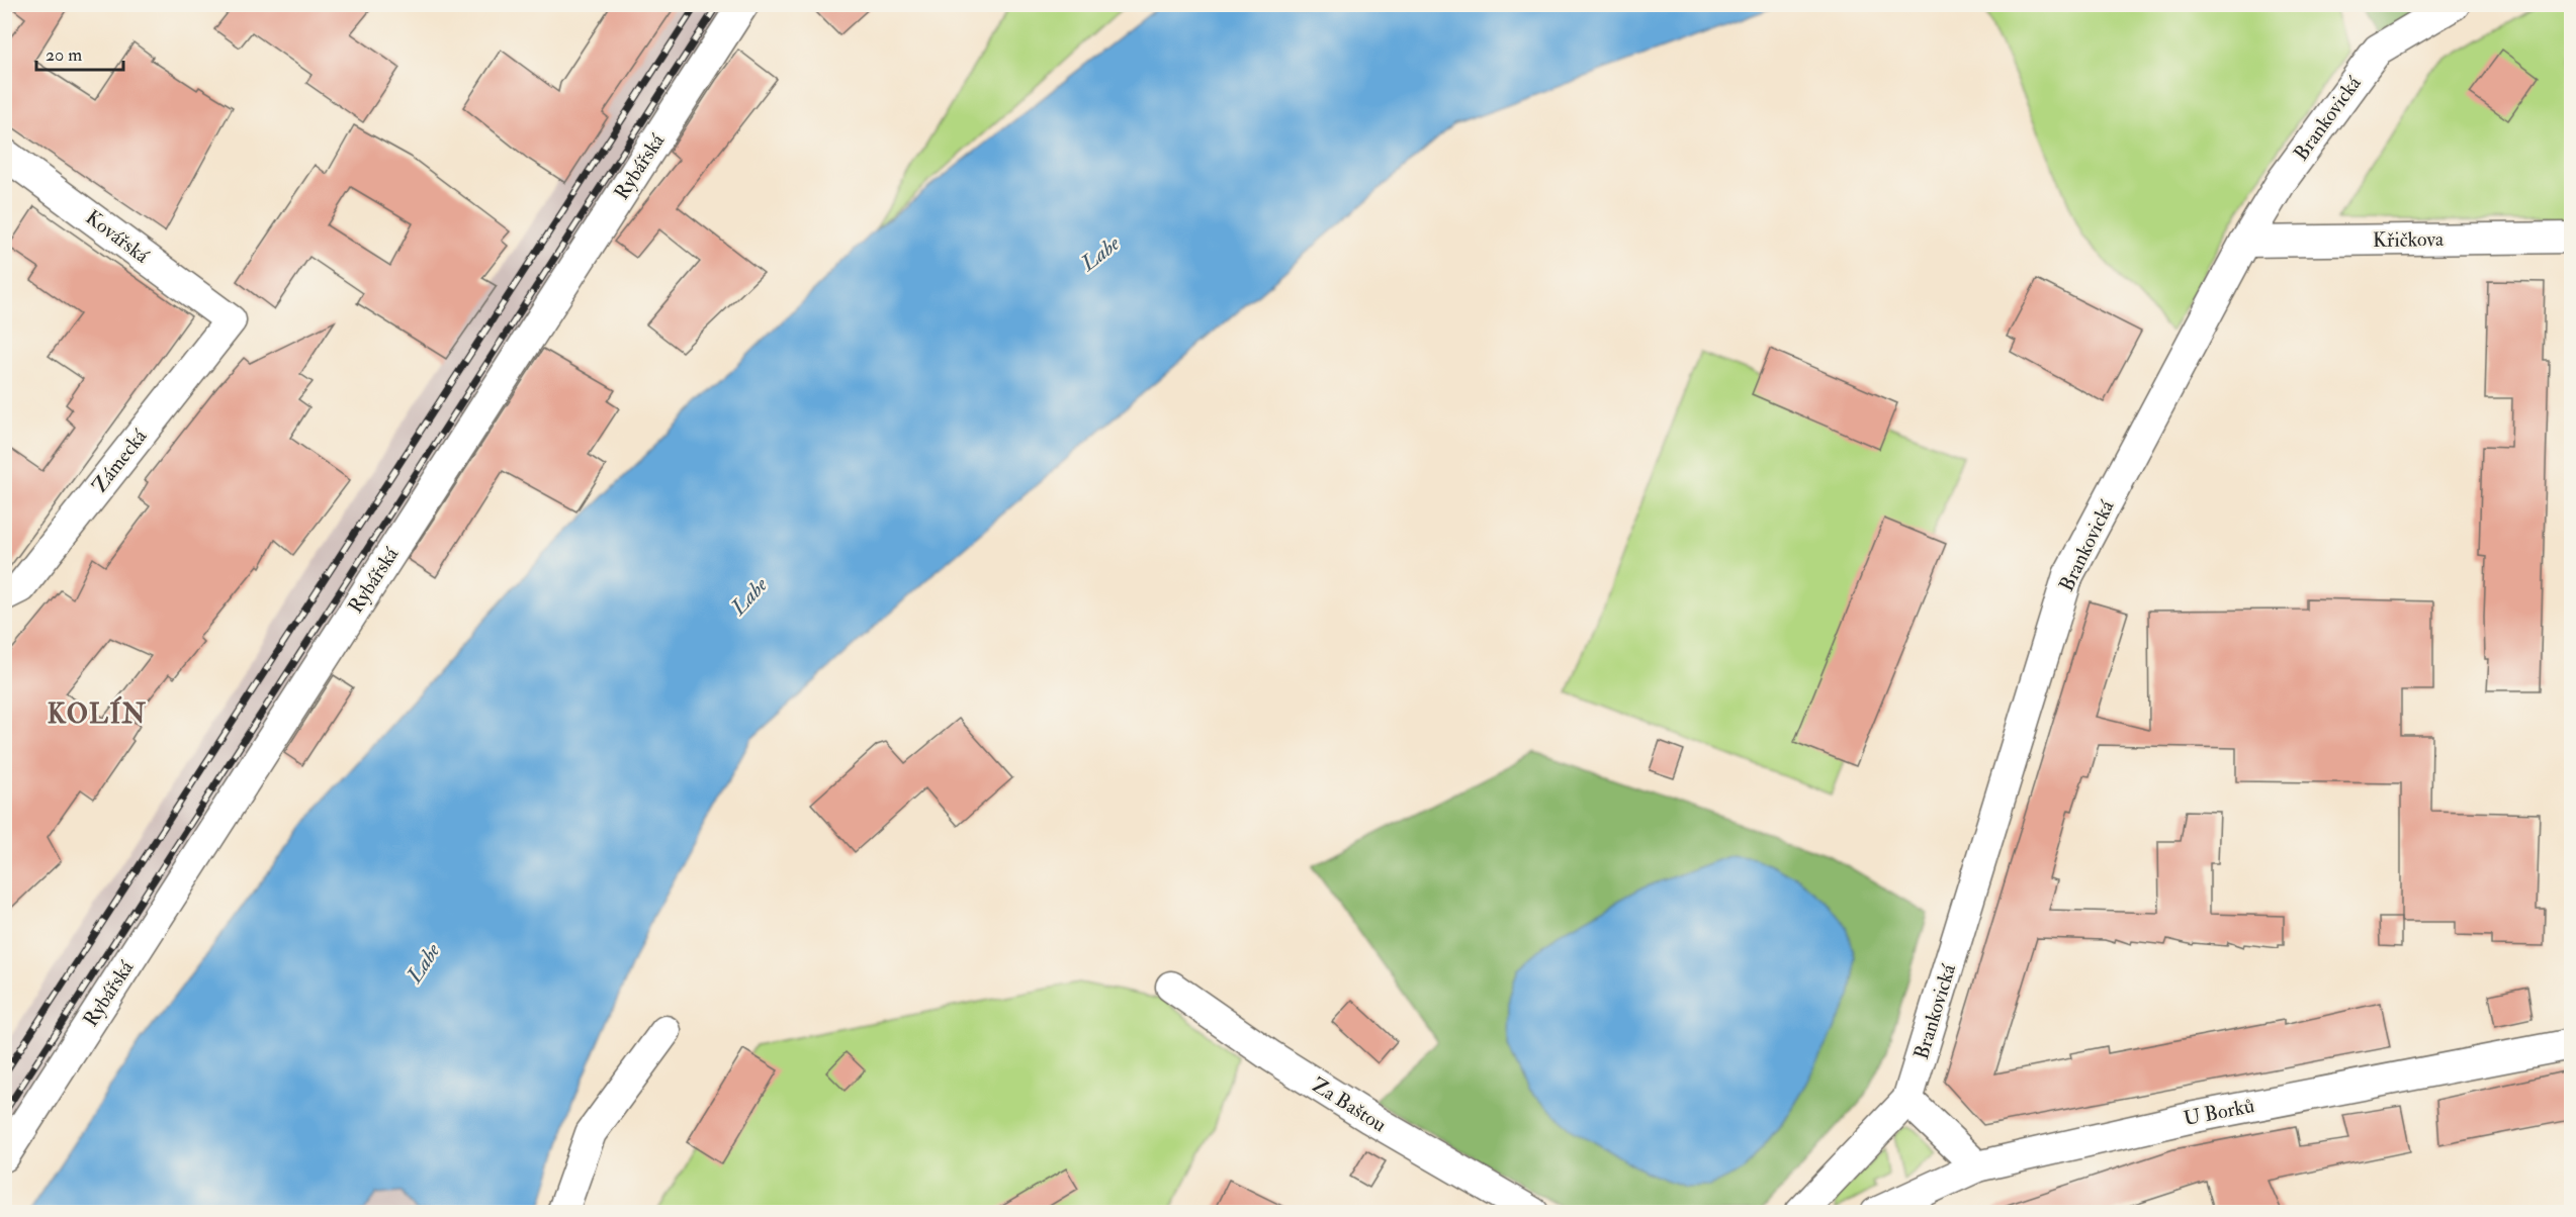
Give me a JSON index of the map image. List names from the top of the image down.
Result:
{
  "streets": {
    "street": [
      "Brankovická",
      "Rybářská",
      "Kovářská",
      "Křičkova",
      "Zámecká",
      "Za Baštou",
      "U Borků"
    ]
  },
  "crossings": [
    ["Brankovická", "Křičkova"],
    ["Kovářská", "Zámecká"]
  ],
  "districts": ["KOLÍN"],
  "water": ["Labe"],
  "scale_bar": "20 m"
}
